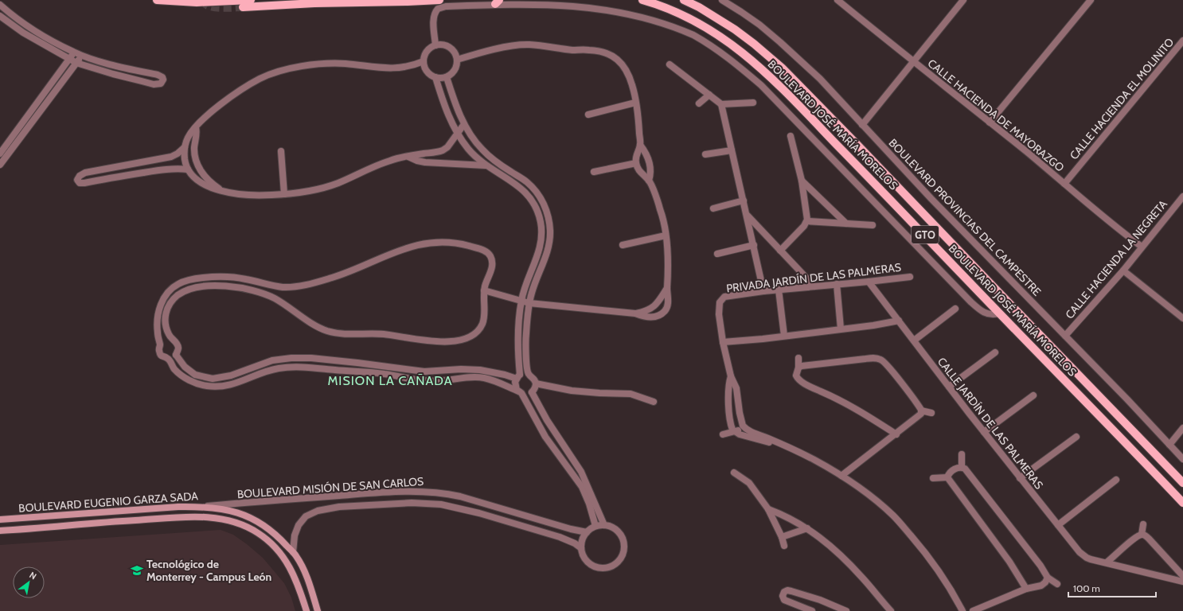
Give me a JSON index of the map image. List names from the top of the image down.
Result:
{
  "streets": {
    "main road": ["BOULEVARD JOSÉ MARÍA MORELOS", "GTO"],
    "street": [
      "CALLE HACIENDA EL MOLINITO",
      "CALLE HACIENDA DE MAYORAZGO",
      "BOULEVARD PROVINCIAS DEL CAMPESTRE",
      "CALLE HACIENDA LA NEGRETA",
      "PRIVADA JARDÍN DE LAS PALMERAS",
      "CALLE JARDÍN DE LAS PALMERAS",
      "BOULEVARD MISIÓN DE SAN CARLOS",
      "BOULEVARD EUGENIO GARZA SADA"
    ]
  },
  "crossings": [
    ["CALLE HACIENDA EL MOLINITO", "CALLE HACIENDA DE MAYORAZGO"],
    ["CALLE HACIENDA DE MAYORAZGO", "CALLE HACIENDA LA NEGRETA"],
    ["BOULEVARD PROVINCIAS DEL CAMPESTRE", "CALLE HACIENDA LA NEGRETA"],
    ["PRIVADA JARDÍN DE LAS PALMERAS", "CALLE JARDÍN DE LAS PALMERAS"],
    ["BOULEVARD MISIÓN DE SAN CARLOS", "BOULEVARD EUGENIO GARZA SADA"]
  ],
  "districts": ["MISION LA CAÑADA"],
  "places": {
    "school or university": ["Tecnológico de Monterrey - Campus León"]
  },
  "scale_bar": "100 m",
  "north": "top right"
}
